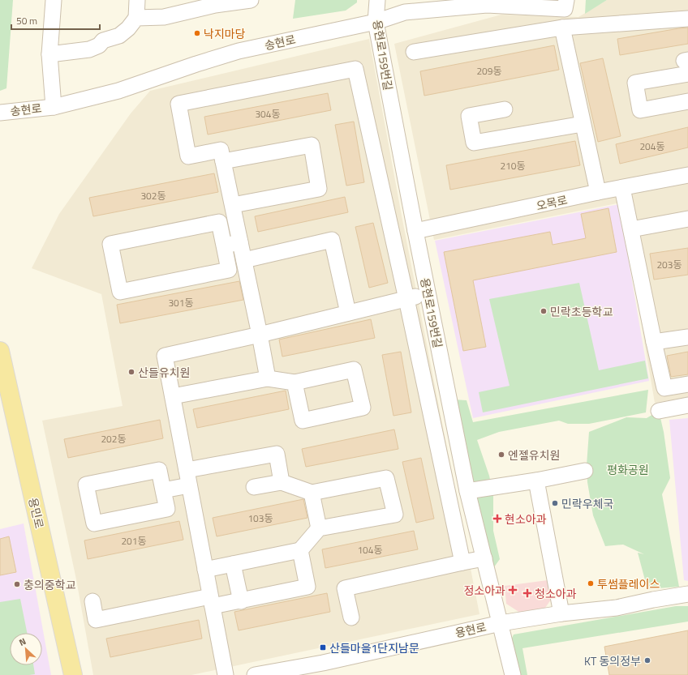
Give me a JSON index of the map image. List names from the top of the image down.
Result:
{
  "streets": {
    "main road": ["용민로"],
    "street": [
      "송현로",
      "용현로159번길",
      "오목로",
      "용현로"
    ]
  },
  "crossings": [
    ["송현로", "용현로159번길"],
    ["용현로159번길", "오목로"],
    ["용현로159번길", "용현로"]
  ],
  "parks": ["평화공원"],
  "places": {
    "other": [
      "낙지마당",
      "민락초등학교",
      "산들유치원",
      "엔젤유치원",
      "민락우체국",
      "투썸플레이스",
      "충의중학교",
      "KT 동의정부"
    ],
    "health": ["현소아과", "정소아과", "청소아과"],
    "transit": ["산들마을1단지남문"]
  },
  "house_numbers": [
    "209동",
    "304동",
    "204동",
    "210동",
    "302동",
    "203동",
    "301동",
    "202동",
    "103동",
    "201동",
    "104동"
  ],
  "scale_bar": "50 m",
  "north": "top left"
}
